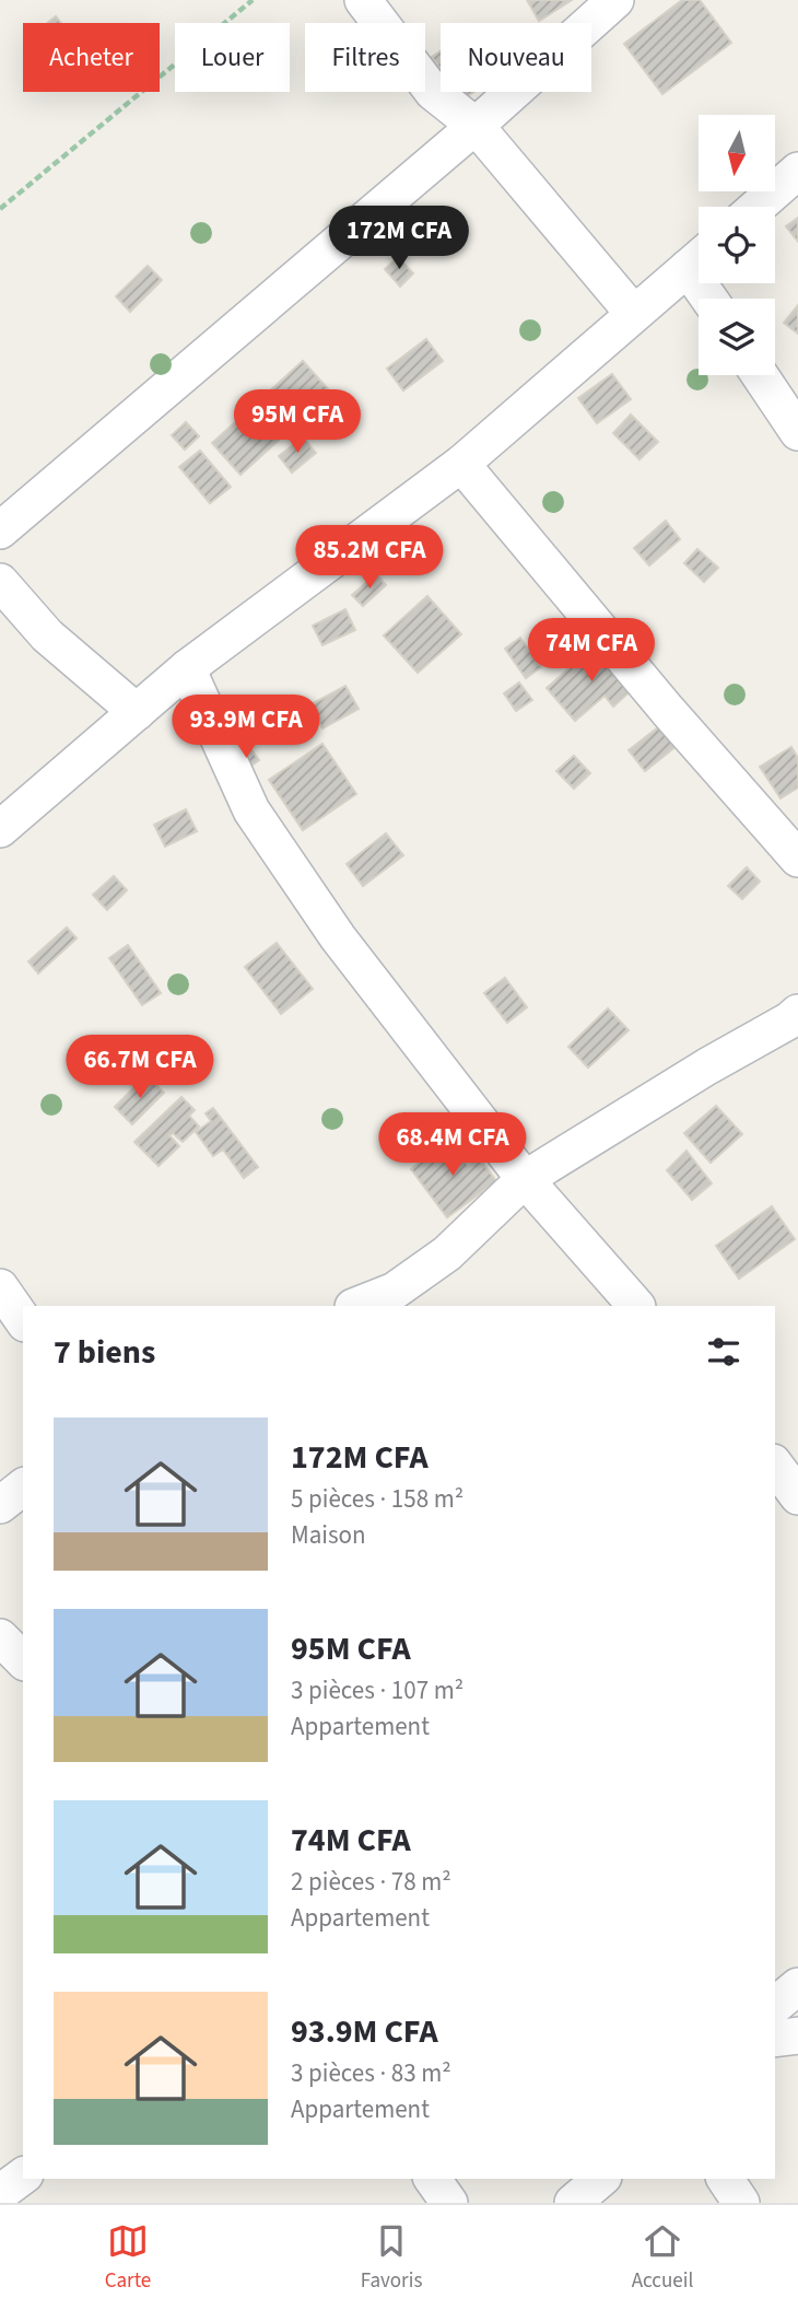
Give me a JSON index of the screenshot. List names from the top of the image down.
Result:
{
  "north": "bottom",
  "page": {
    "chip": [
      "Acheter",
      "Louer",
      "Filtres",
      "Nouveau"
    ],
    "price": [
      "172M CFA",
      "95M CFA",
      "85.2M CFA",
      "74M CFA",
      "93.9M CFA",
      "66.7M CFA",
      "68.4M CFA"
    ],
    "heading": "7 biens",
    "list": [
      {
        "name": "172M CFA",
        "note": "5 pièces · 158 m² · Maison"
      },
      {
        "name": "95M CFA",
        "note": "3 pièces · 107 m² · Appartement"
      },
      {
        "name": "74M CFA",
        "note": "2 pièces · 78 m² · Appartement"
      },
      {
        "name": "93.9M CFA",
        "note": "3 pièces · 83 m² · Appartement"
      }
    ],
    "tabs": ["Carte", "Favoris", "Accueil"]
  }
}
